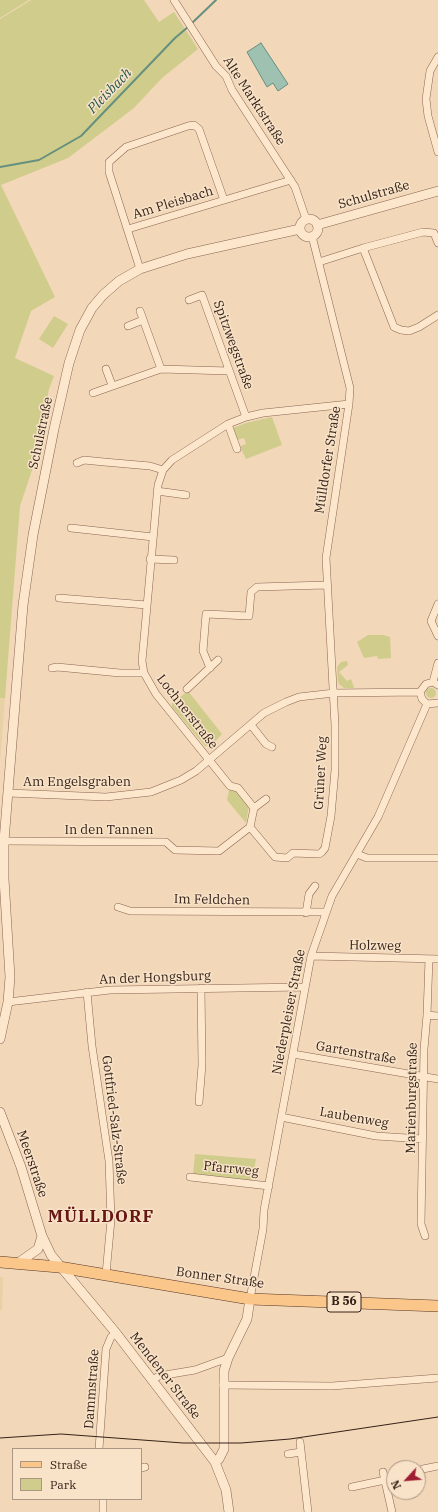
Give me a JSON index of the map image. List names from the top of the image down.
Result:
{
  "streets": {
    "main road": ["Bonner Straße", "B 56"],
    "street": [
      "Alte Marktstraße",
      "Schulstraße",
      "Am Pleisbach",
      "Spitzwegstraße",
      "Mülldorfer Straße",
      "Lochnerstraße",
      "Grüner Weg",
      "Am Engelsgraben",
      "In den Tannen",
      "Im Feldchen",
      "Holzweg",
      "An der Hongsburg",
      "Niederpleiser Straße",
      "Gartenstraße",
      "Marienburgstraße",
      "Laubenweg",
      "Gottfried-Salz-Straße",
      "Meerstraße",
      "Pfarrweg",
      "Mendener Straße",
      "Dammstraße"
    ]
  },
  "crossings": [
    ["Alte Marktstraße", "Schulstraße"],
    ["Alte Marktstraße", "Am Pleisbach"],
    ["Alte Marktstraße", "Mülldorfer Straße"],
    ["Schulstraße", "Am Pleisbach"],
    ["Schulstraße", "Mülldorfer Straße"],
    ["Schulstraße", "Am Engelsgraben"],
    ["Mülldorfer Straße", "Grüner Weg"],
    ["Mülldorfer Straße", "Am Engelsgraben"],
    ["Lochnerstraße", "Am Engelsgraben"],
    ["Grüner Weg", "Am Engelsgraben"],
    ["Grüner Weg", "In den Tannen"],
    ["Im Feldchen", "Niederpleiser Straße"],
    ["Holzweg", "Niederpleiser Straße"],
    ["Holzweg", "Marienburgstraße"],
    ["An der Hongsburg", "Niederpleiser Straße"],
    ["An der Hongsburg", "Gottfried-Salz-Straße"],
    ["Niederpleiser Straße", "Gartenstraße"],
    ["Niederpleiser Straße", "Laubenweg"],
    ["Niederpleiser Straße", "Pfarrweg"],
    ["Niederpleiser Straße", "Bonner Straße"],
    ["Gartenstraße", "Marienburgstraße"],
    ["Marienburgstraße", "Laubenweg"],
    ["Gottfried-Salz-Straße", "Bonner Straße"],
    ["Meerstraße", "Bonner Straße"],
    ["Meerstraße", "Mendener Straße"],
    ["Bonner Straße", "Mendener Straße"],
    ["Mendener Straße", "Dammstraße"]
  ],
  "districts": ["MÜLLDORF"],
  "water": ["Pleisbach"],
  "legend": ["Straße", "Park"],
  "north": "bottom left"
}
